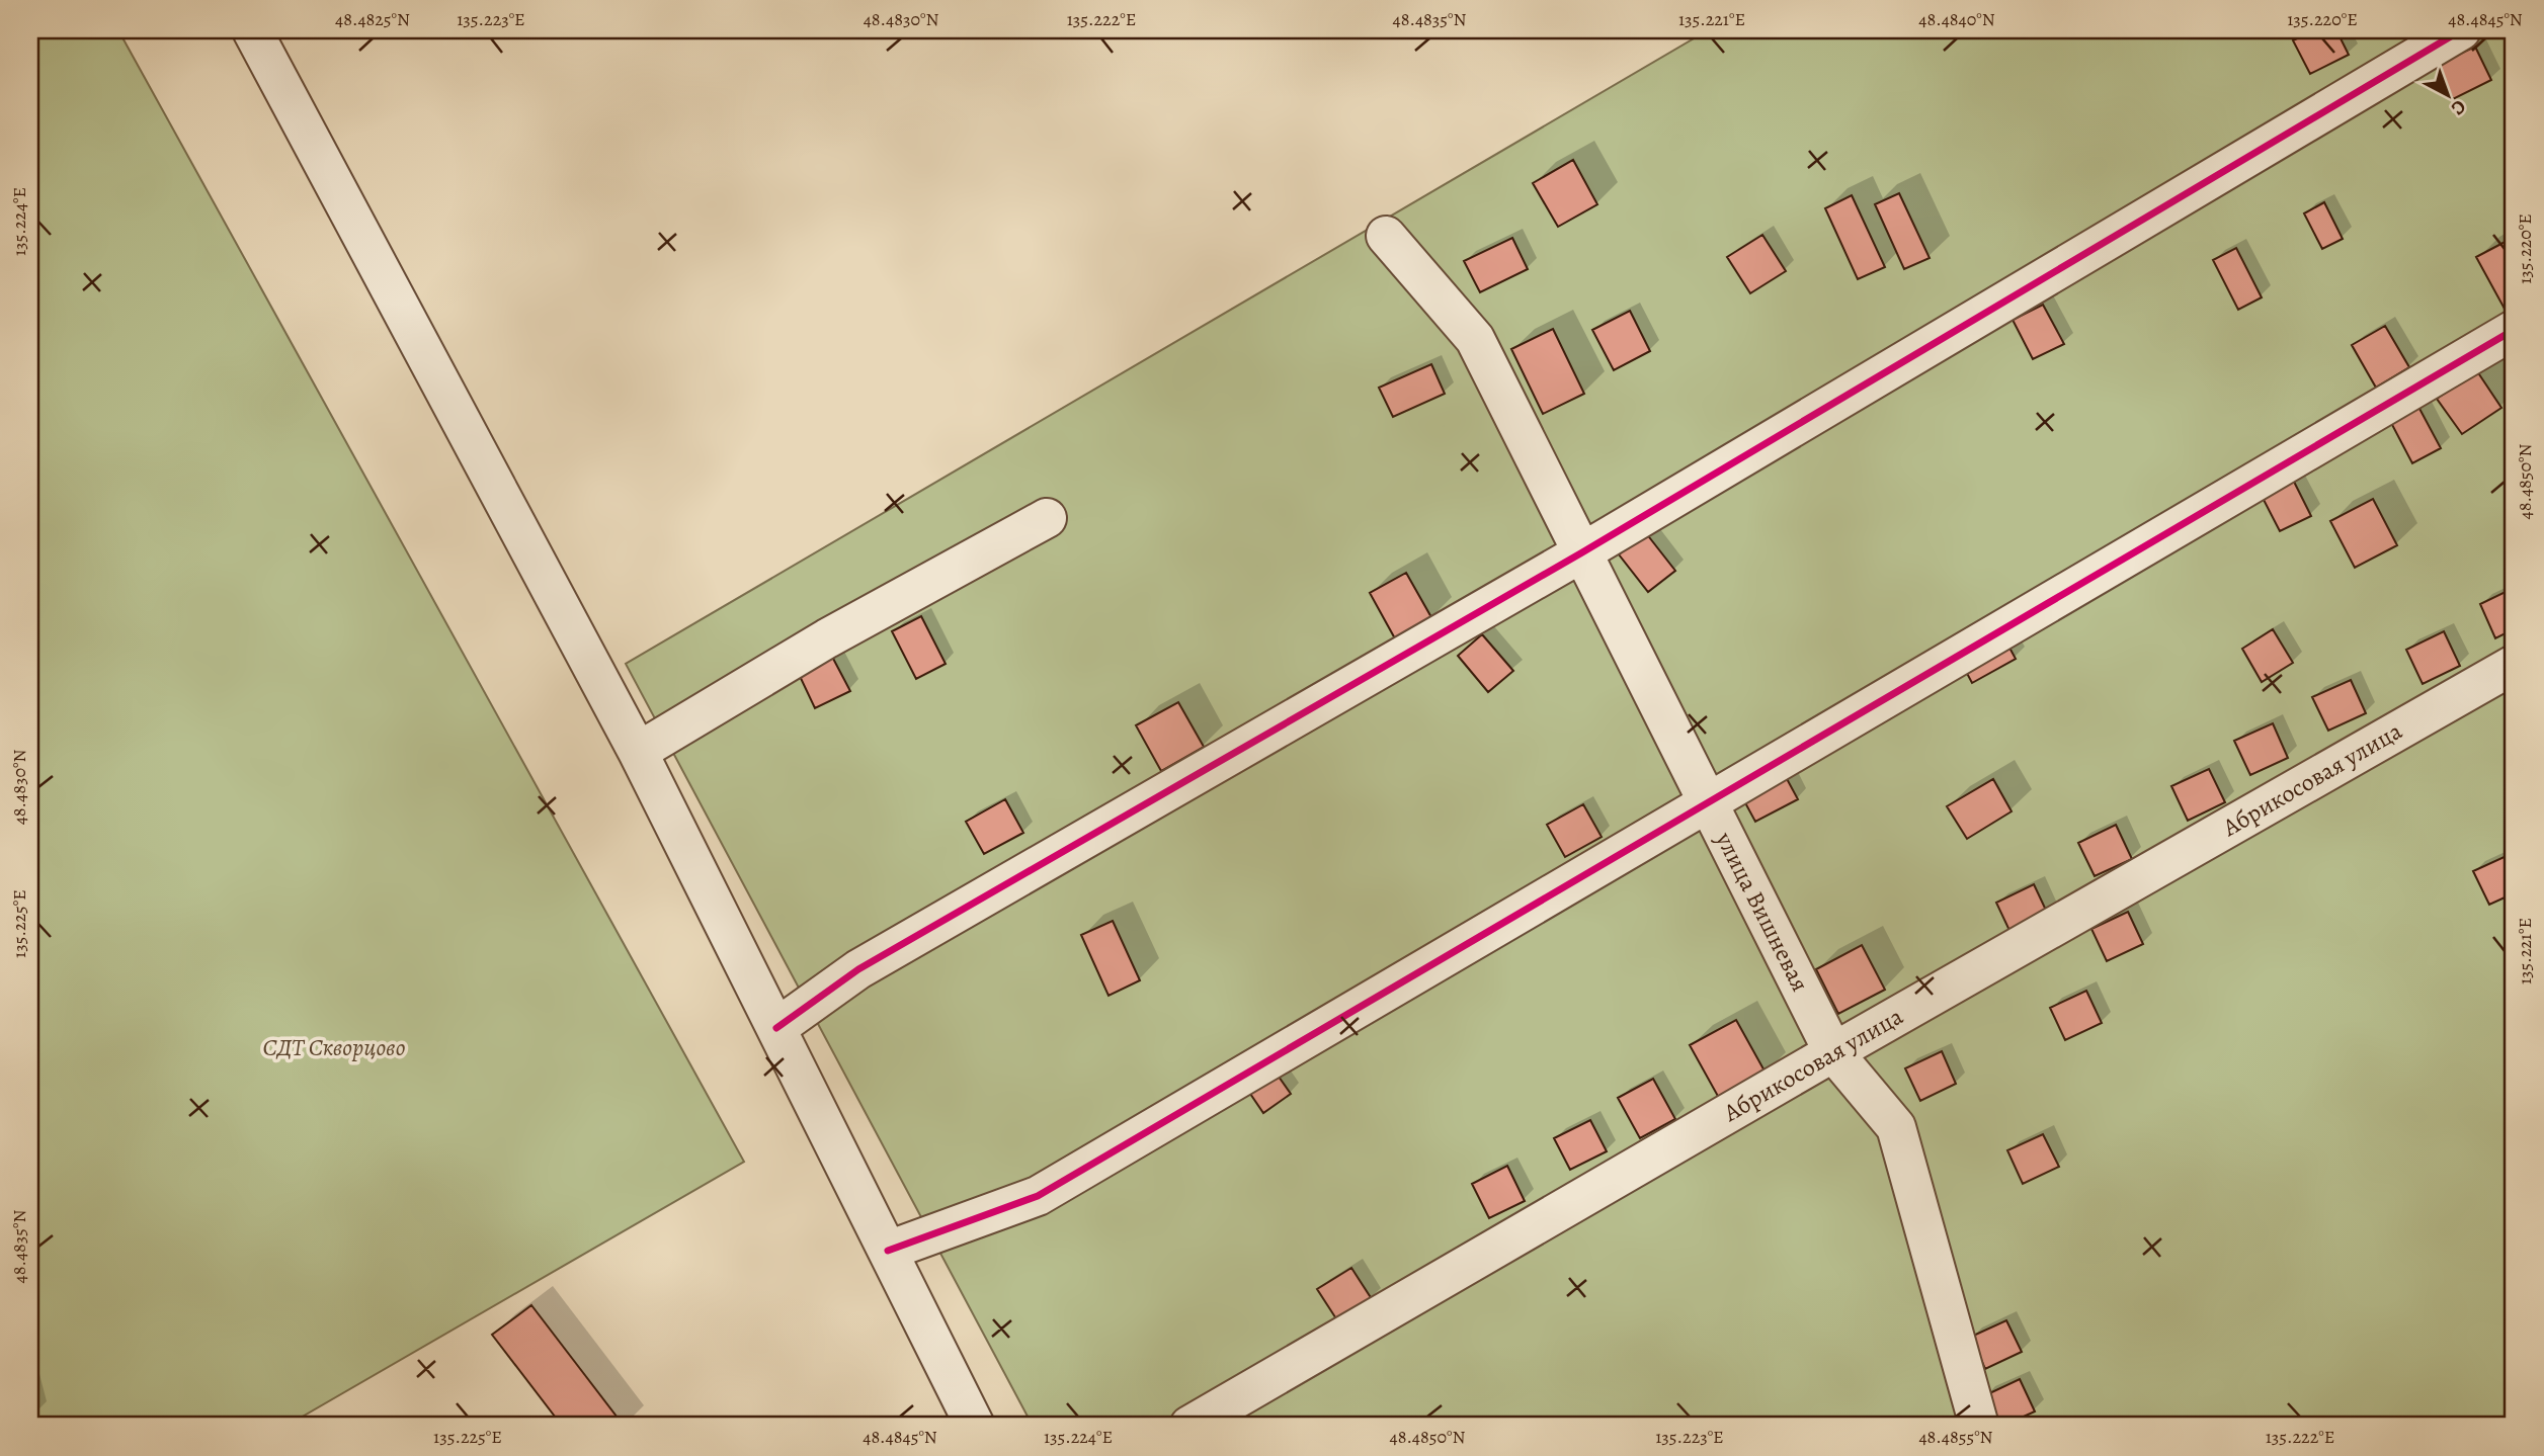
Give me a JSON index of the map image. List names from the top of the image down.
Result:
{
  "streets": {
    "street": ["Абрикосовая улица", "улица Вишневая"]
  },
  "crossings": [
    ["Абрикосовая улица", "улица Вишневая"]
  ],
  "parks": ["СДТ Скворцово"],
  "north": "bottom right",
  "coordinates": [
    "48.4825°N",
    "135.223°E",
    "48.4830°N",
    "135.222°E",
    "48.4835°N",
    "135.221°E",
    "48.4840°N",
    "135.220°E",
    "48.4845°N",
    "135.224°E",
    "48.4850°N",
    "135.225°E",
    "48.4855°N"
  ]
}
